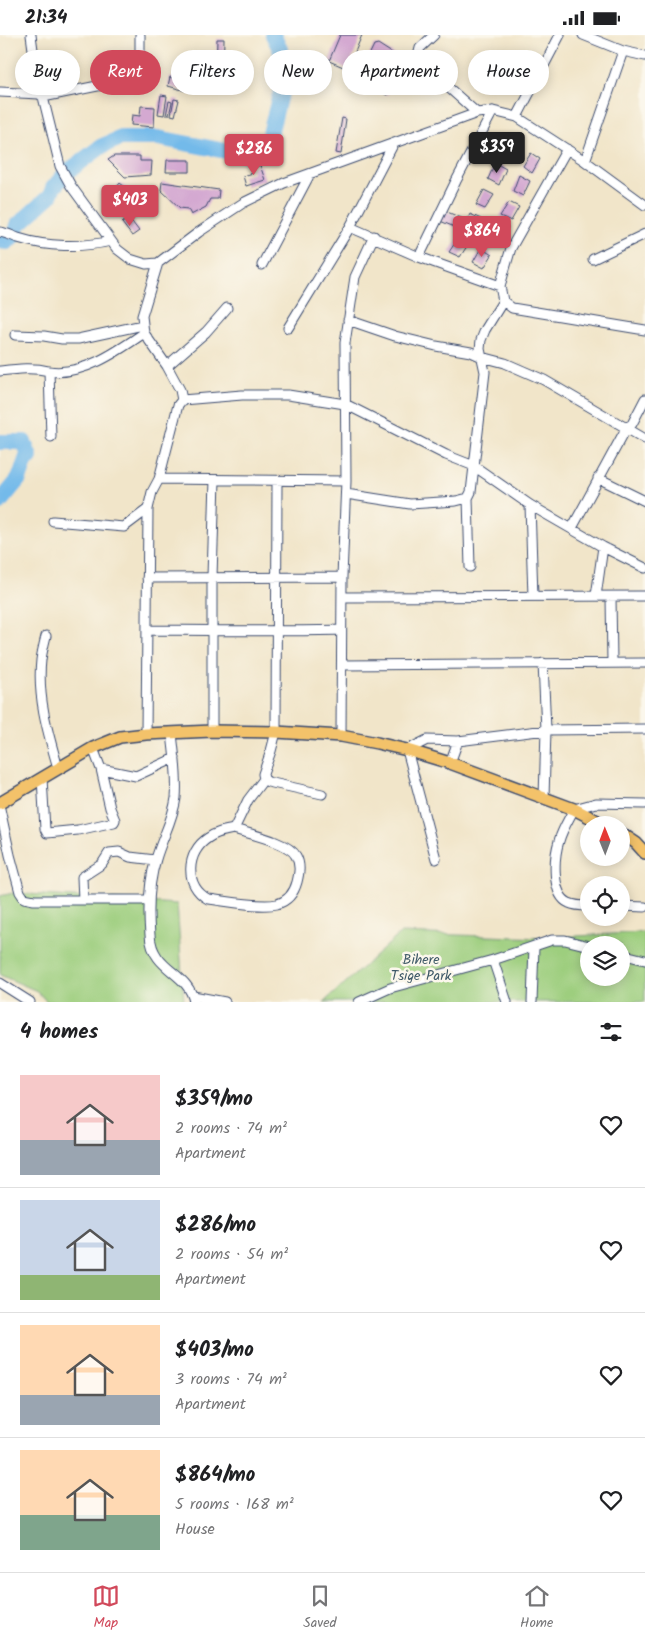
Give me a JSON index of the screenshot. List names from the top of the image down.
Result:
{
  "parks": ["Bihere Tsige Park"],
  "north": "top",
  "page": {
    "status": "21:34",
    "chip": [
      "Buy",
      "Rent",
      "Filters",
      "New",
      "Apartment",
      "House"
    ],
    "price": [
      "$359",
      "$286",
      "$403",
      "$864"
    ],
    "heading": "4 homes",
    "list": [
      {
        "name": "$359/mo",
        "note": "2 rooms · 74 m² · Apartment"
      },
      {
        "name": "$286/mo",
        "note": "2 rooms · 54 m² · Apartment"
      },
      {
        "name": "$403/mo",
        "note": "3 rooms · 74 m² · Apartment"
      },
      {
        "name": "$864/mo",
        "note": "5 rooms · 168 m² · House"
      }
    ],
    "tabs": ["Map", "Saved", "Home"]
  }
}
